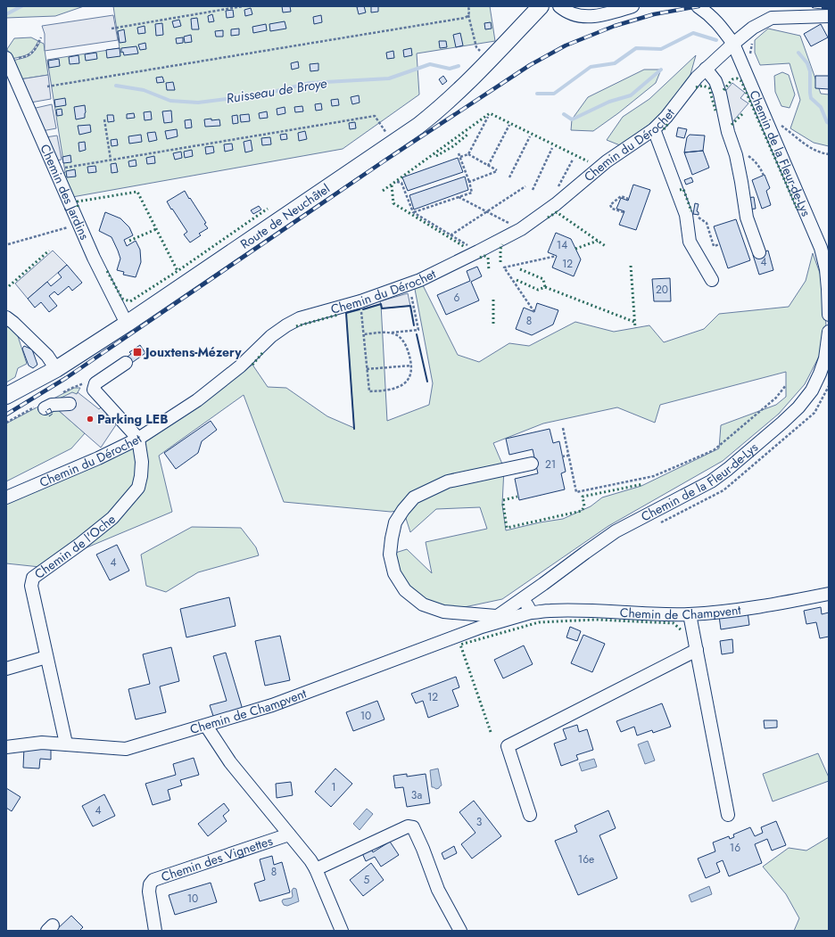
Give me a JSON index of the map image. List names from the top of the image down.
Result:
{
  "streets": {
    "main road": ["Route de Neuchâtel"],
    "street": [
      "Chemin du Dérochet",
      "Chemin de la Fleur-de-Lys",
      "Chemin des Jardins",
      "Chemin de l'Oche",
      "Chemin de Champvent",
      "Chemin des Vignettes"
    ]
  },
  "crossings": [
    ["Chemin du Dérochet", "Chemin de la Fleur-de-Lys"],
    ["Chemin du Dérochet", "Chemin de l'Oche"],
    ["Chemin de la Fleur-de-Lys", "Chemin de Champvent"],
    ["Chemin des Jardins", "Route de Neuchâtel"],
    ["Chemin de l'Oche", "Chemin de Champvent"],
    ["Chemin de Champvent", "Chemin des Vignettes"]
  ],
  "water": ["Ruisseau de Broye"],
  "places": {
    "transit": ["Jouxtens-Mézery"],
    "other": ["Parking LEB"]
  },
  "house_numbers": [
    "14",
    "4",
    "12",
    "20",
    "6",
    "8",
    "21",
    "4",
    "12",
    "10",
    "1",
    "3a",
    "4",
    "3",
    "16",
    "16e",
    "8",
    "5",
    "10"
  ]
}
